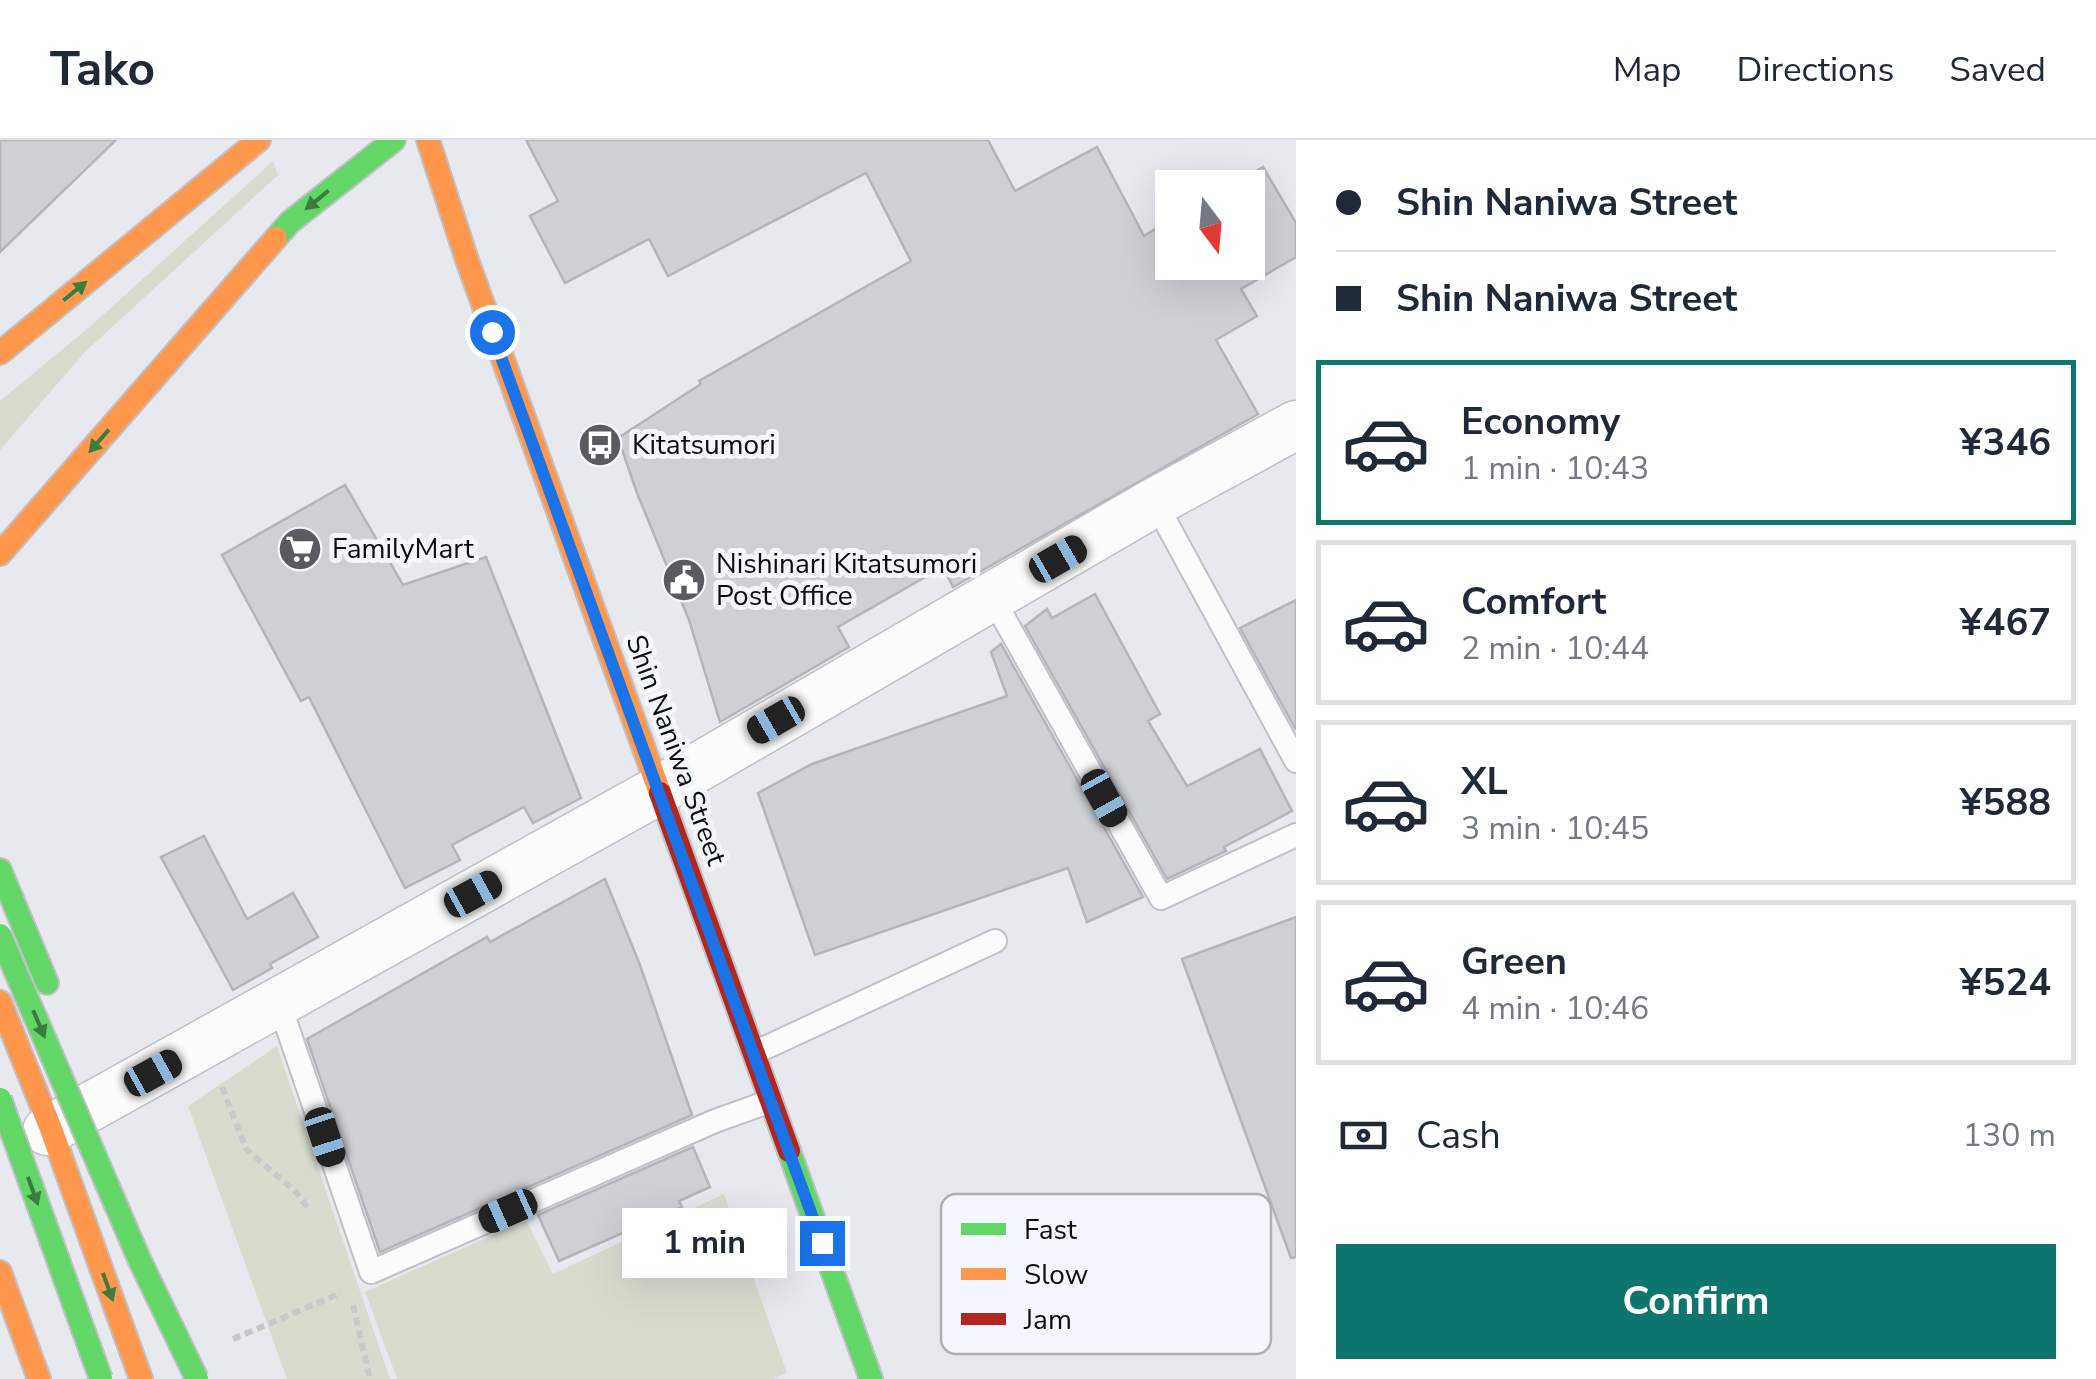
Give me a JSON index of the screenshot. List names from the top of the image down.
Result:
{
  "streets": {
    "main road": ["Shin Naniwa Street"]
  },
  "places": {
    "bus stop": ["Kitatsumori"],
    "supermarket": ["FamilyMart"],
    "public building": ["Nishinari Kitatsumori Post Office"]
  },
  "legend": ["Fast", "Slow", "Jam"],
  "north": "bottom",
  "page": {
    "header": "Tako",
    "nav": ["Map", "Directions", "Saved"],
    "banner": ["Shin Naniwa Street", "Shin Naniwa Street"],
    "list": [
      {
        "name": "Economy",
        "note": "1 min · 10:43",
        "value": "¥346"
      },
      {
        "name": "Comfort",
        "note": "2 min · 10:44",
        "value": "¥467"
      },
      {
        "name": "XL",
        "note": "3 min · 10:45",
        "value": "¥588"
      },
      {
        "name": "Green",
        "note": "4 min · 10:46",
        "value": "¥524"
      }
    ],
    "pay": ["Cash", "130 m"],
    "bubble": "1 min",
    "buttons": "Confirm"
  }
}
